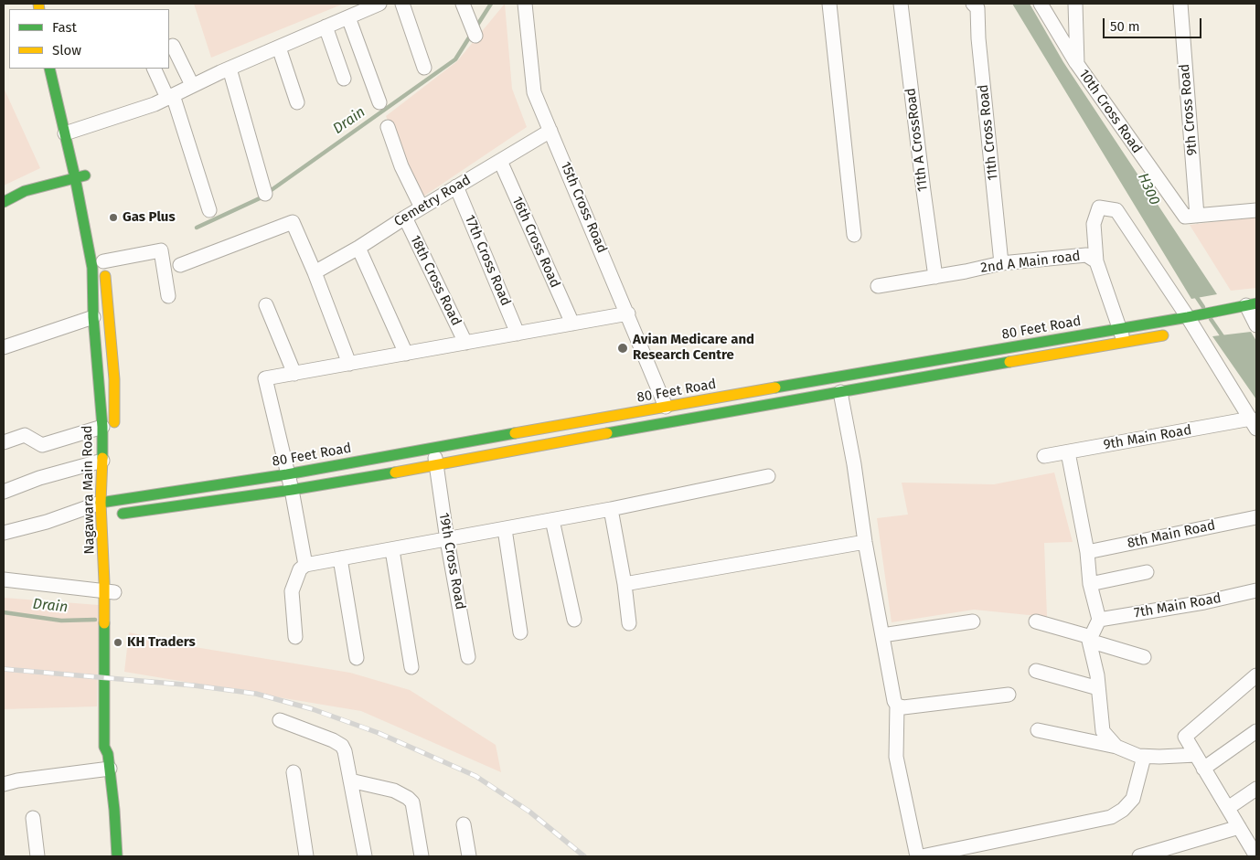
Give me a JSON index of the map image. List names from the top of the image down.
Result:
{
  "streets": {
    "main road": ["80 Feet Road", "Nagawara Main Road"],
    "street": [
      "9th Cross Road",
      "10th Cross Road",
      "11th Cross Road",
      "11th A CrossRoad",
      "Cemetry Road",
      "15th Cross Road",
      "16th Cross Road",
      "17th Cross Road",
      "2nd A Main road",
      "18th Cross Road",
      "9th Main Road",
      "8th Main Road",
      "19th Cross Road",
      "7th Main Road"
    ]
  },
  "crossings": [
    ["9th Cross Road", "10th Cross Road"],
    ["11th Cross Road", "2nd A Main road"],
    ["11th A CrossRoad", "2nd A Main road"],
    ["Cemetry Road", "15th Cross Road"],
    ["Cemetry Road", "16th Cross Road"],
    ["Cemetry Road", "17th Cross Road"],
    ["Cemetry Road", "18th Cross Road"],
    ["15th Cross Road", "80 Feet Road"],
    ["80 Feet Road", "Nagawara Main Road"],
    ["80 Feet Road", "19th Cross Road"]
  ],
  "water": ["Drain", "H300"],
  "places": ["Gas Plus", "Avian Medicare and Research Centre", "KH Traders"],
  "legend": ["Fast", "Slow"],
  "scale_bar": "50 m"
}
